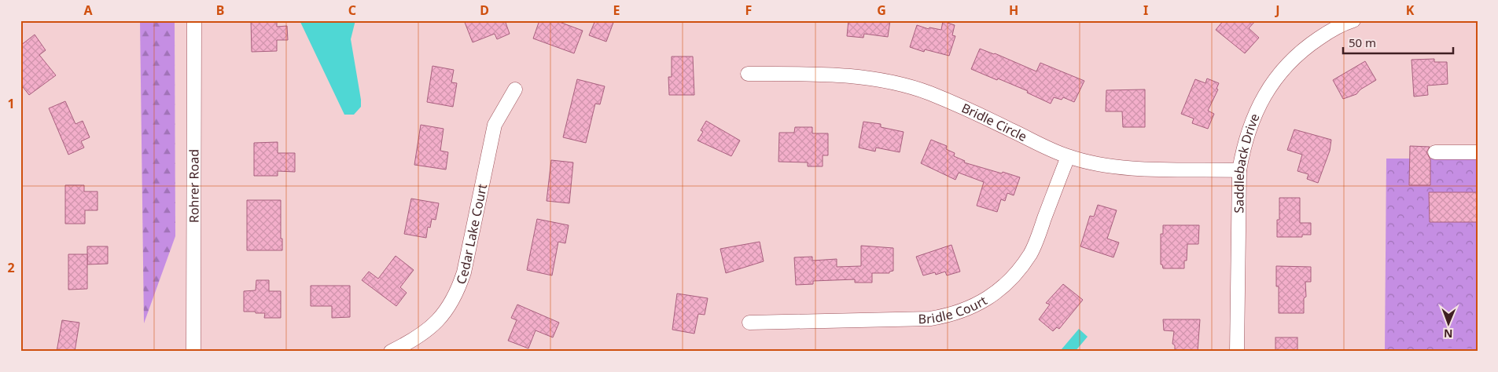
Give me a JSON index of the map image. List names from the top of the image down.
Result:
{
  "streets": {
    "street": [
      "Bridle Circle",
      "Saddleback Drive",
      "Rohrer Road",
      "Cedar Lake Court",
      "Bridle Court"
    ]
  },
  "crossings": [
    ["Bridle Circle", "Saddleback Drive"],
    ["Bridle Circle", "Bridle Court"]
  ],
  "scale_bar": "50 m",
  "north": "bottom",
  "grid": {
    "columns": [
      "A",
      "B",
      "C",
      "D",
      "E",
      "F",
      "G",
      "H",
      "I",
      "J",
      "K"
    ],
    "rows": ["1", "2"]
  }
}
